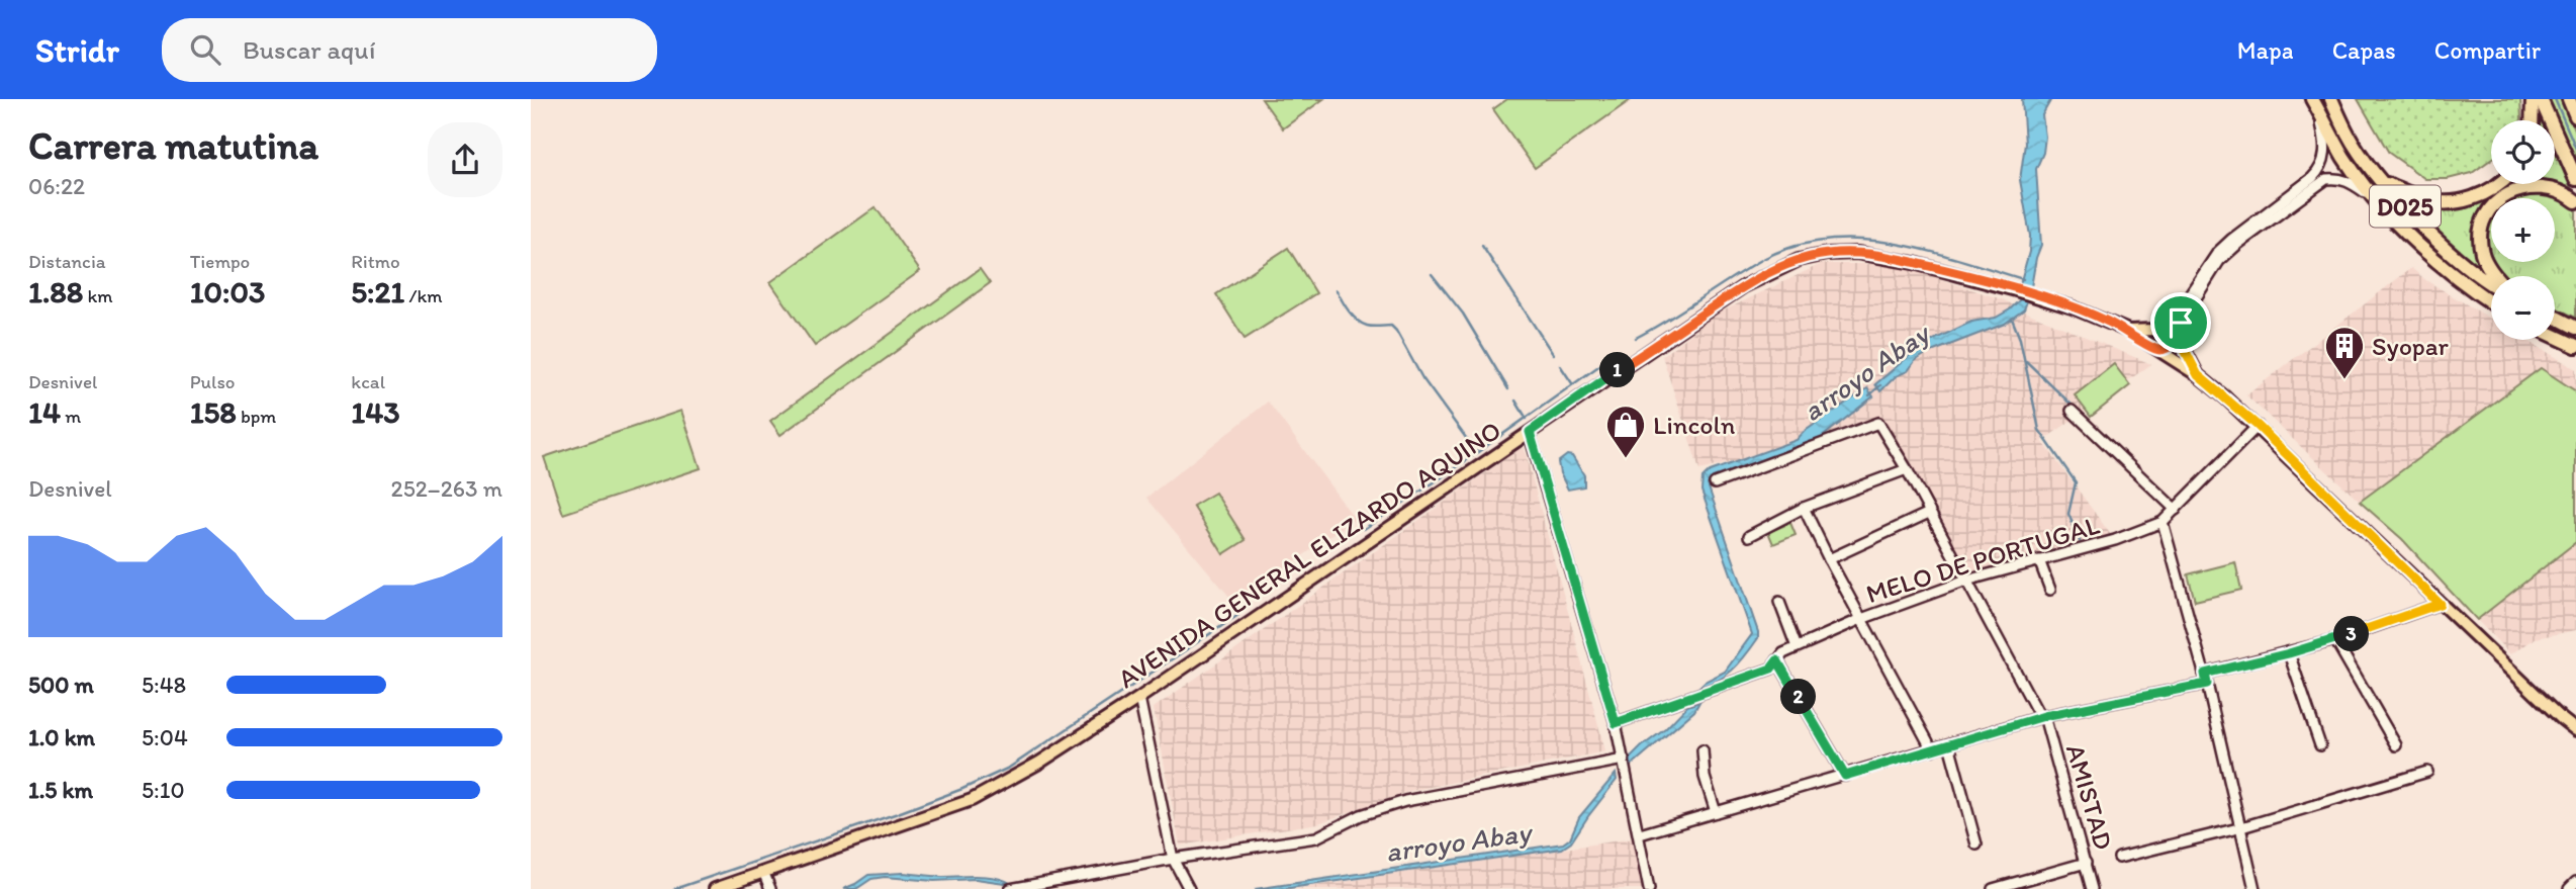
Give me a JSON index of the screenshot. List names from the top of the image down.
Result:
{
  "streets": {
    "highway": ["D025"],
    "main road": ["AVENIDA GENERAL ELIZARDO AQUINO"],
    "street": ["MELO DE PORTUGAL", "AMISTAD"]
  },
  "crossings": [
    ["AVENIDA GENERAL ELIZARDO AQUINO", "MELO DE PORTUGAL"],
    ["MELO DE PORTUGAL", "AMISTAD"]
  ],
  "water": ["arroyo Abay"],
  "places": {
    "building": ["Syopar"],
    "shop": ["Lincoln"]
  },
  "page": {
    "header": "Stridr",
    "search": "Buscar aquí",
    "nav": ["Mapa", "Capas", "Compartir"],
    "heading": ["Carrera matutina", "06:22"],
    "map_buttons": ["+", "−"],
    "stats": [
      ["Distancia", "1.88 km"],
      ["Tiempo", "10:03"],
      ["Ritmo", "5:21 /km"],
      ["Desnivel", "14 m"],
      ["Pulso", "158 bpm"],
      ["kcal", "143"]
    ],
    "pins": ["1", "3", "2"],
    "chart": ["Desnivel", "252–263 m"],
    "list": [
      {
        "name": "500 m",
        "note": "5:48"
      },
      {
        "name": "1.0 km",
        "note": "5:04"
      },
      {
        "name": "1.5 km",
        "note": "5:10"
      }
    ]
  }
}
